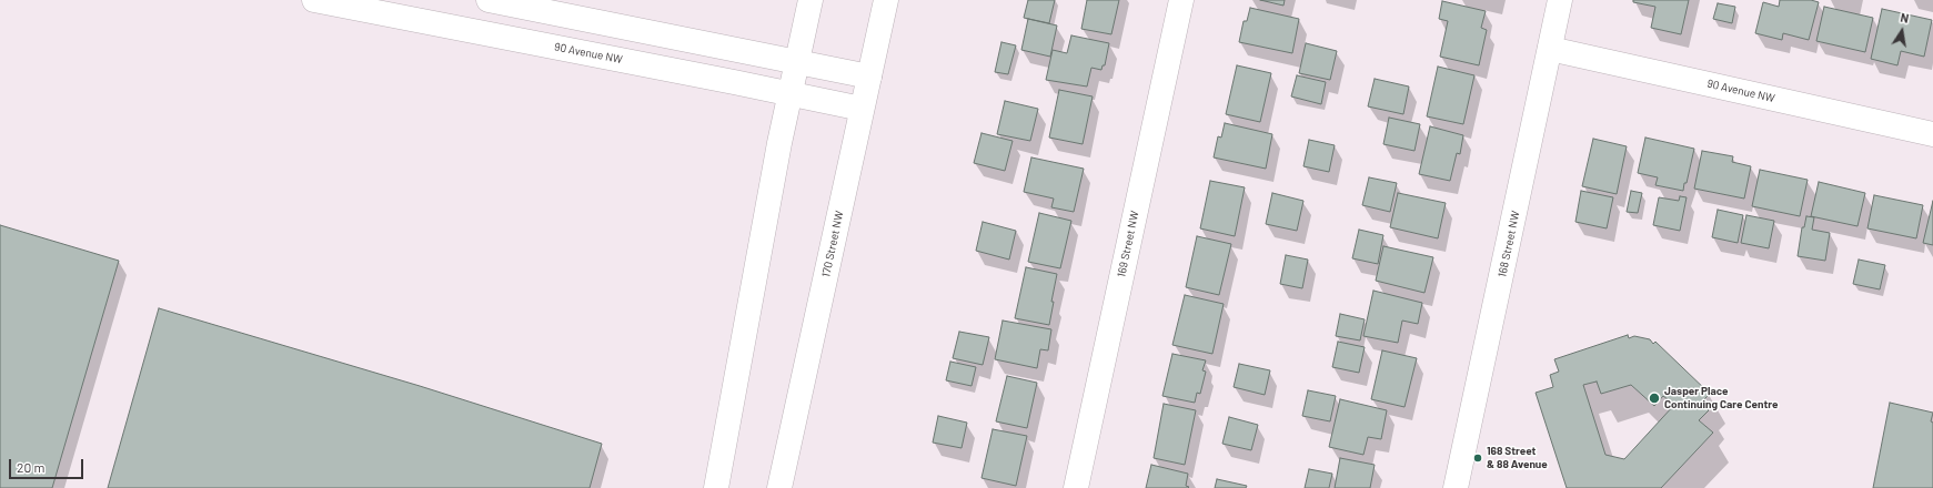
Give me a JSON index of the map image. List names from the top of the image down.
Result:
{
  "streets": {
    "street": [
      "90 Avenue NW",
      "170 Street NW",
      "169 Street NW",
      "168 Street NW"
    ]
  },
  "crossings": [
    ["90 Avenue NW", "170 Street NW"],
    ["90 Avenue NW", "168 Street NW"]
  ],
  "places": ["Jasper Place Continuing Care Centre", "168 Street & 88 Avenue"],
  "scale_bar": "20 m",
  "north": "top"
}
